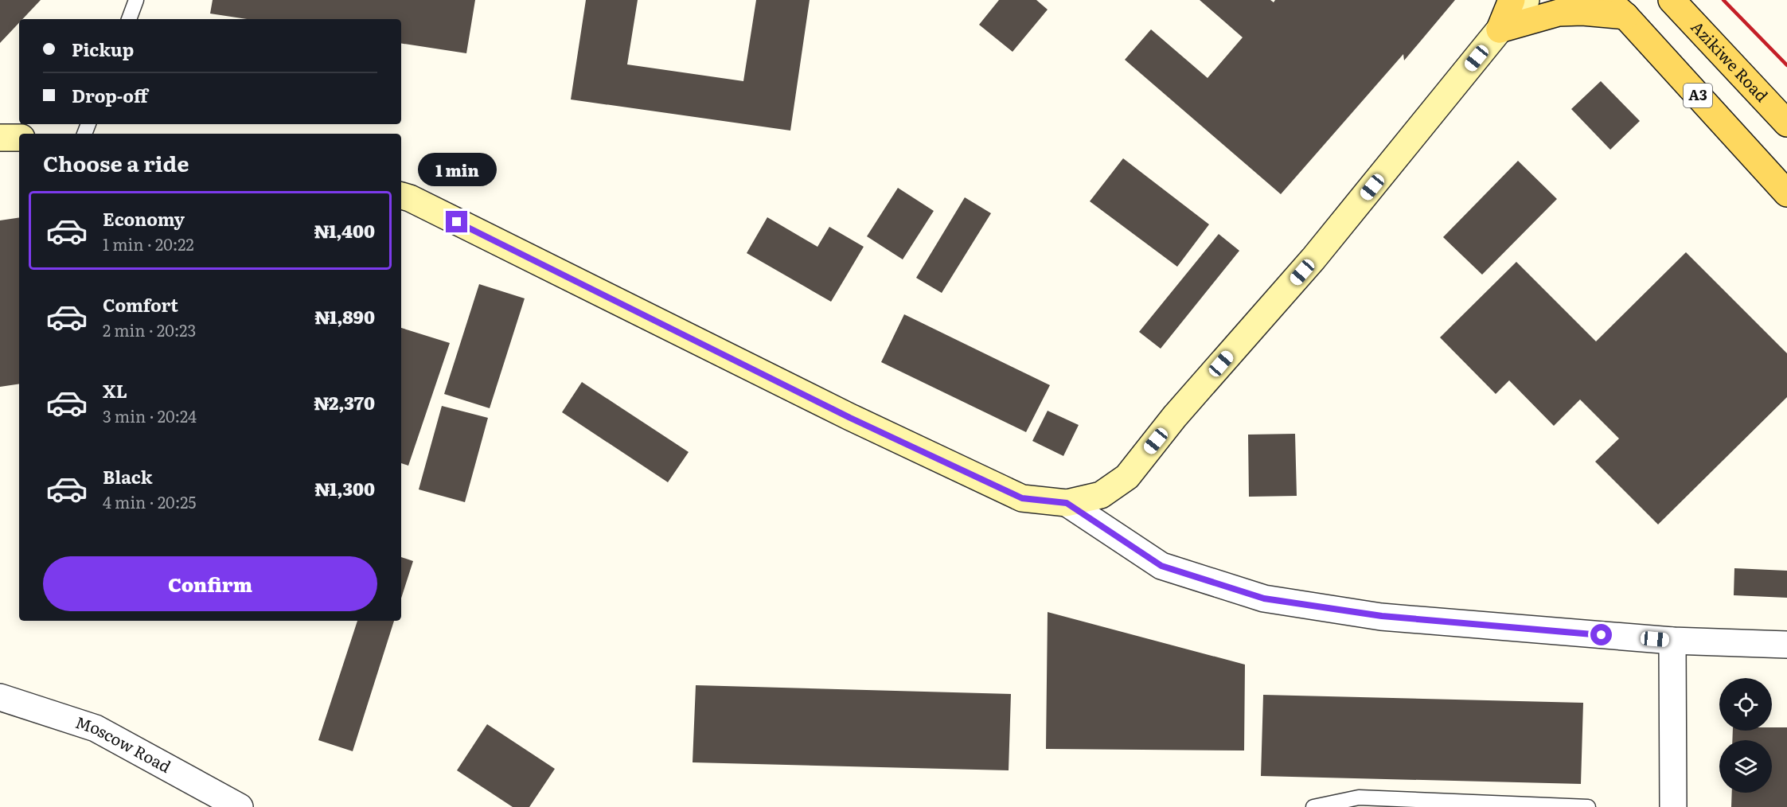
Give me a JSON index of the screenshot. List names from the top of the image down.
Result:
{
  "streets": {
    "main road": ["Azikiwe Road", "A3"],
    "street": ["Moscow Road"]
  },
  "page": {
    "banner": ["Pickup", "Drop-off"],
    "heading": "Choose a ride",
    "bubble": "1 min",
    "list": [
      {
        "name": "Economy",
        "note": "1 min · 20:22",
        "value": "₦1,400"
      },
      {
        "name": "Comfort",
        "note": "2 min · 20:23",
        "value": "₦1,890"
      },
      {
        "name": "XL",
        "note": "3 min · 20:24",
        "value": "₦2,370"
      },
      {
        "name": "Black",
        "note": "4 min · 20:25",
        "value": "₦1,300"
      }
    ],
    "buttons": "Confirm"
  }
}
